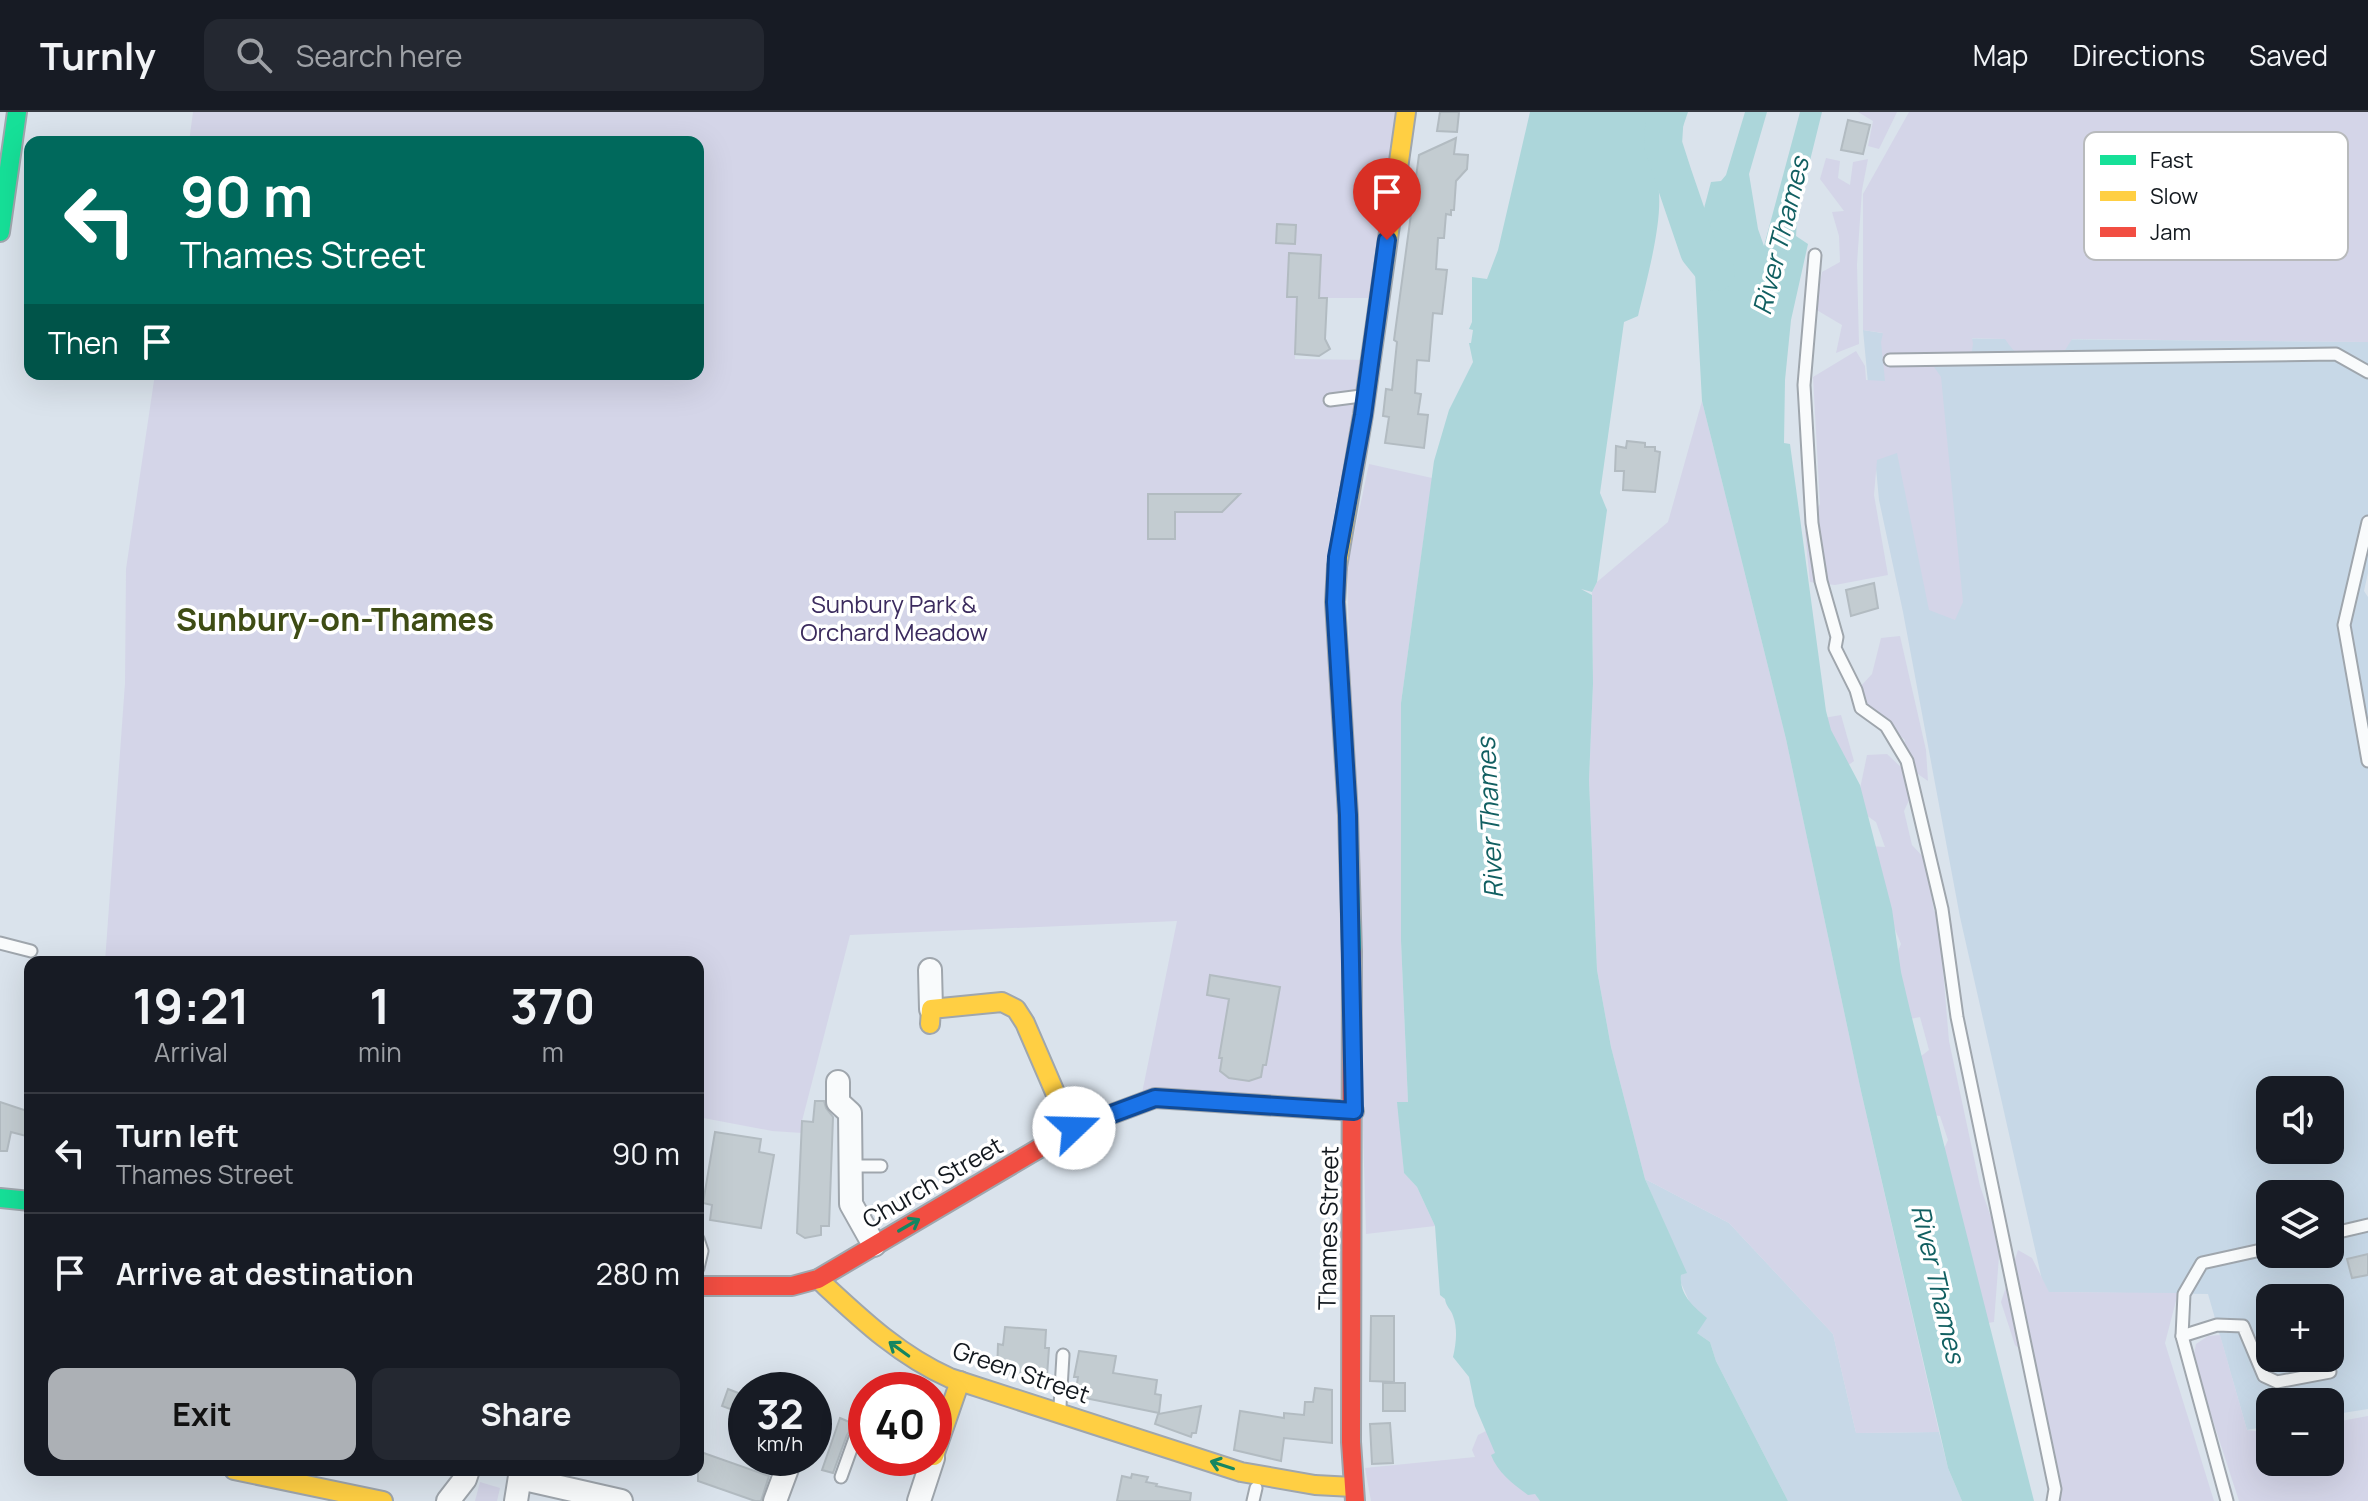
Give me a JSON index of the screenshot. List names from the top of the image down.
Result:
{
  "streets": {
    "street": ["Church Street", "Thames Street", "Green Street"]
  },
  "crossings": [
    ["Church Street", "Thames Street"],
    ["Church Street", "Green Street"],
    ["Thames Street", "Green Street"]
  ],
  "one_way": ["Church Street", "Green Street"],
  "districts": ["Sunbury-on-Thames"],
  "water": ["River Thames"],
  "parks": ["Sunbury Park & Orchard Meadow"],
  "legend": ["Fast", "Slow", "Jam"],
  "page": {
    "header": "Turnly",
    "search": "Search here",
    "nav": ["Map", "Directions", "Saved"],
    "turn": ["90 m", "Thames Street"],
    "then": "Then",
    "eta": [
      "19:21",
      "Arrival",
      "1",
      "min",
      "370",
      "m"
    ],
    "map_buttons": ["+", "−"],
    "list": [
      {
        "name": "Turn left",
        "note": "Thames Street",
        "value": "90 m"
      },
      {
        "name": "Arrive at destination",
        "value": "280 m"
      }
    ],
    "buttons": ["Exit", "Share"],
    "speed": "32 km/h",
    "limit": "40"
  }
}
